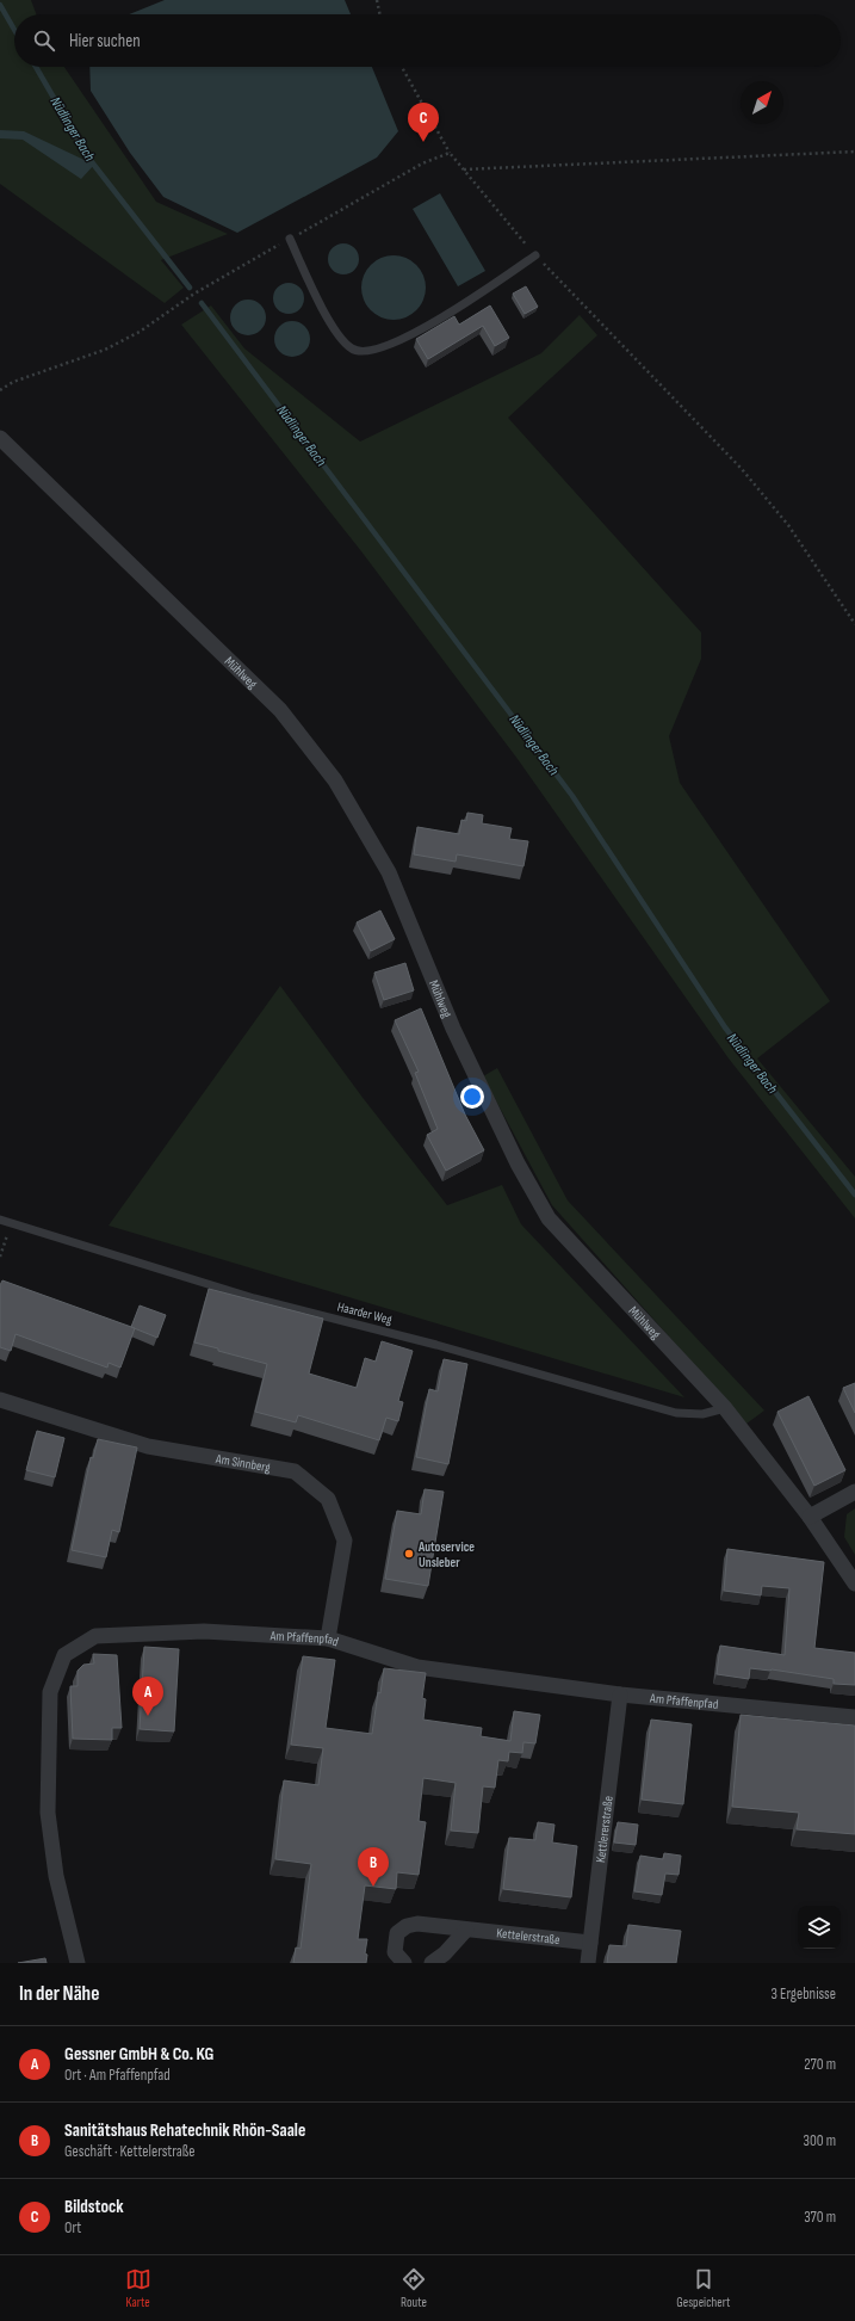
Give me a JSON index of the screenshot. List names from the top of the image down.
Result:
{
  "streets": {
    "street": [
      "Mühlweg",
      "Am Sinnberg",
      "Am Pfaffenpfad",
      "Kettlererstraße",
      "Kettelerstraße"
    ],
    "lane": ["Haarder Weg"]
  },
  "crossings": [
    ["Mühlweg", "Haarder Weg"],
    ["Am Sinnberg", "Am Pfaffenpfad"],
    ["Am Pfaffenpfad", "Kettlererstraße"],
    ["Kettlererstraße", "Kettelerstraße"]
  ],
  "water": ["Nüdlinger Bach"],
  "places": ["Autoservice Unsleber"],
  "north": "top right",
  "page": {
    "search": "Hier suchen",
    "pins": ["C", "A", "B"],
    "heading": ["In der Nähe", "3 Ergebnisse"],
    "list": [
      {
        "mark": "A",
        "name": "Gessner GmbH & Co. KG",
        "note": "Ort · Am Pfaffenpfad",
        "value": "270 m"
      },
      {
        "mark": "B",
        "name": "Sanitätshaus Rehatechnik Rhön-Saale",
        "note": "Geschäft · Kettelerstraße",
        "value": "300 m"
      },
      {
        "mark": "C",
        "name": "Bildstock",
        "note": "Ort",
        "value": "370 m"
      }
    ],
    "nav": ["Karte", "Route", "Gespeichert"]
  }
}
